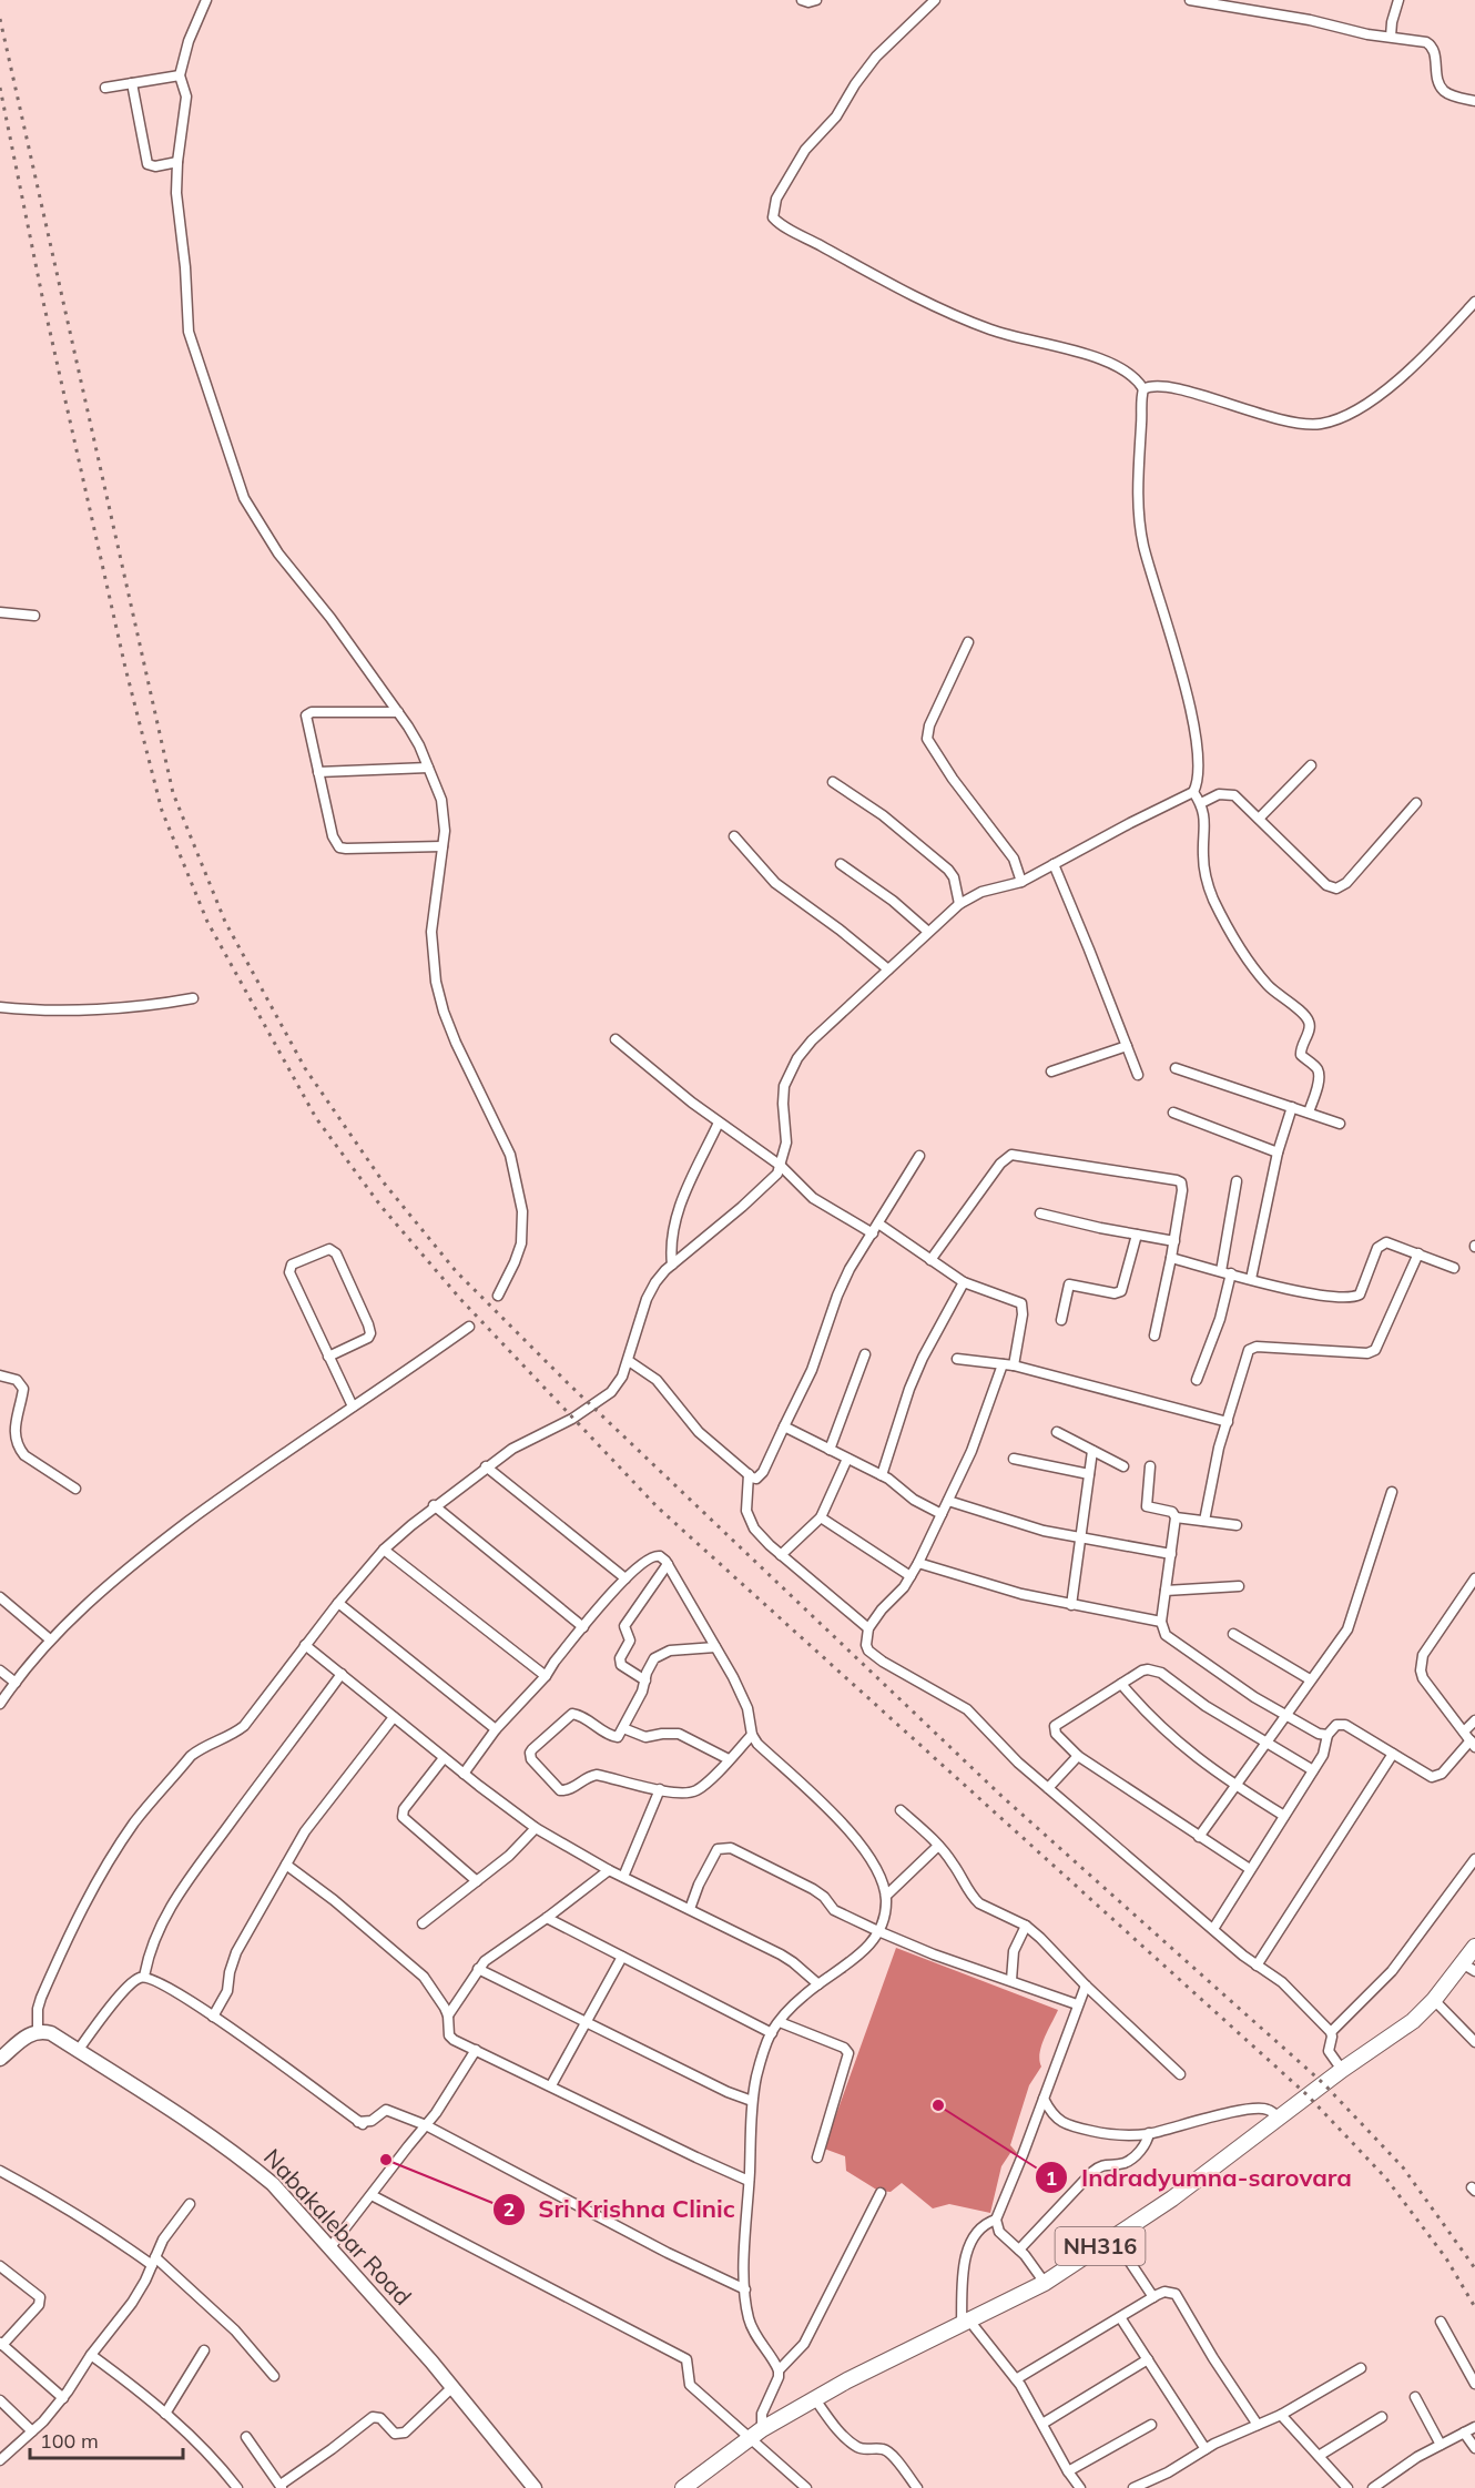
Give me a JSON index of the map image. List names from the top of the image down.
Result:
{
  "streets": {
    "highway": ["NH316"],
    "main road": ["Nabakalebar Road"]
  },
  "places": ["Indradyumna-sarovara", "Sri Krishna Clinic"],
  "scale_bar": "100 m"
}
